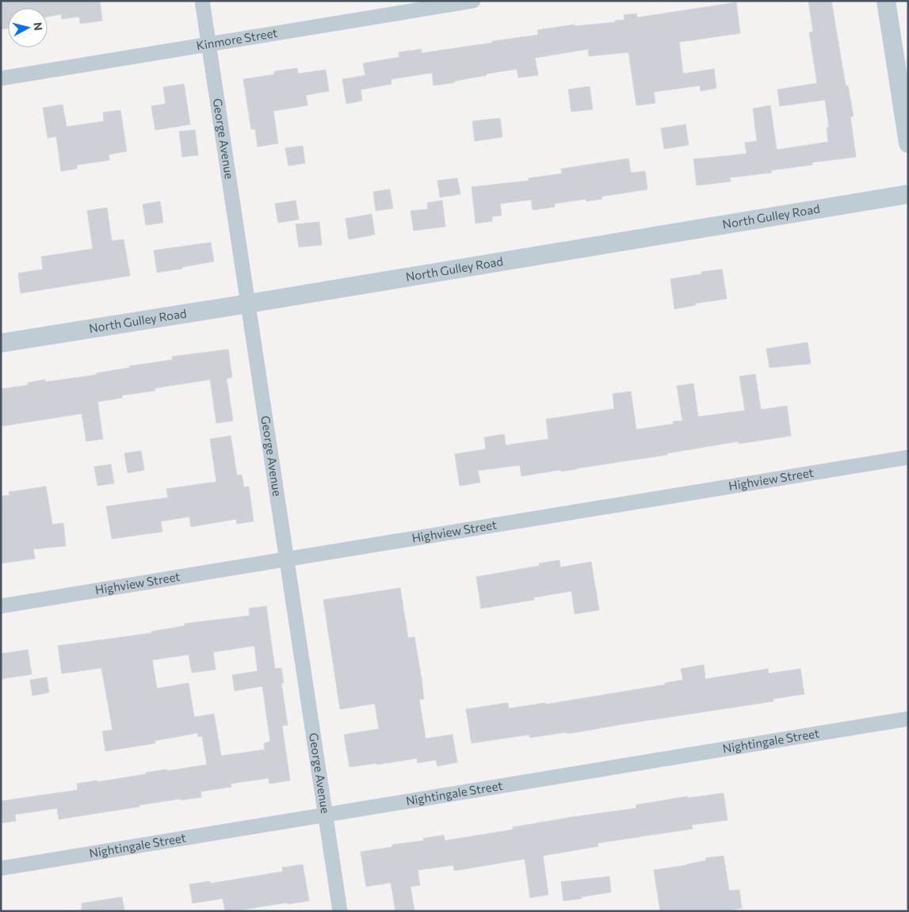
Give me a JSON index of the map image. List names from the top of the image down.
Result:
{
  "streets": {
    "street": [
      "Kinmore Street",
      "George Avenue",
      "North Gulley Road",
      "Highview Street",
      "Nightingale Street"
    ]
  },
  "crossings": [
    ["Kinmore Street", "George Avenue"],
    ["George Avenue", "North Gulley Road"],
    ["George Avenue", "Highview Street"],
    ["George Avenue", "Nightingale Street"]
  ],
  "north": "right"
}
